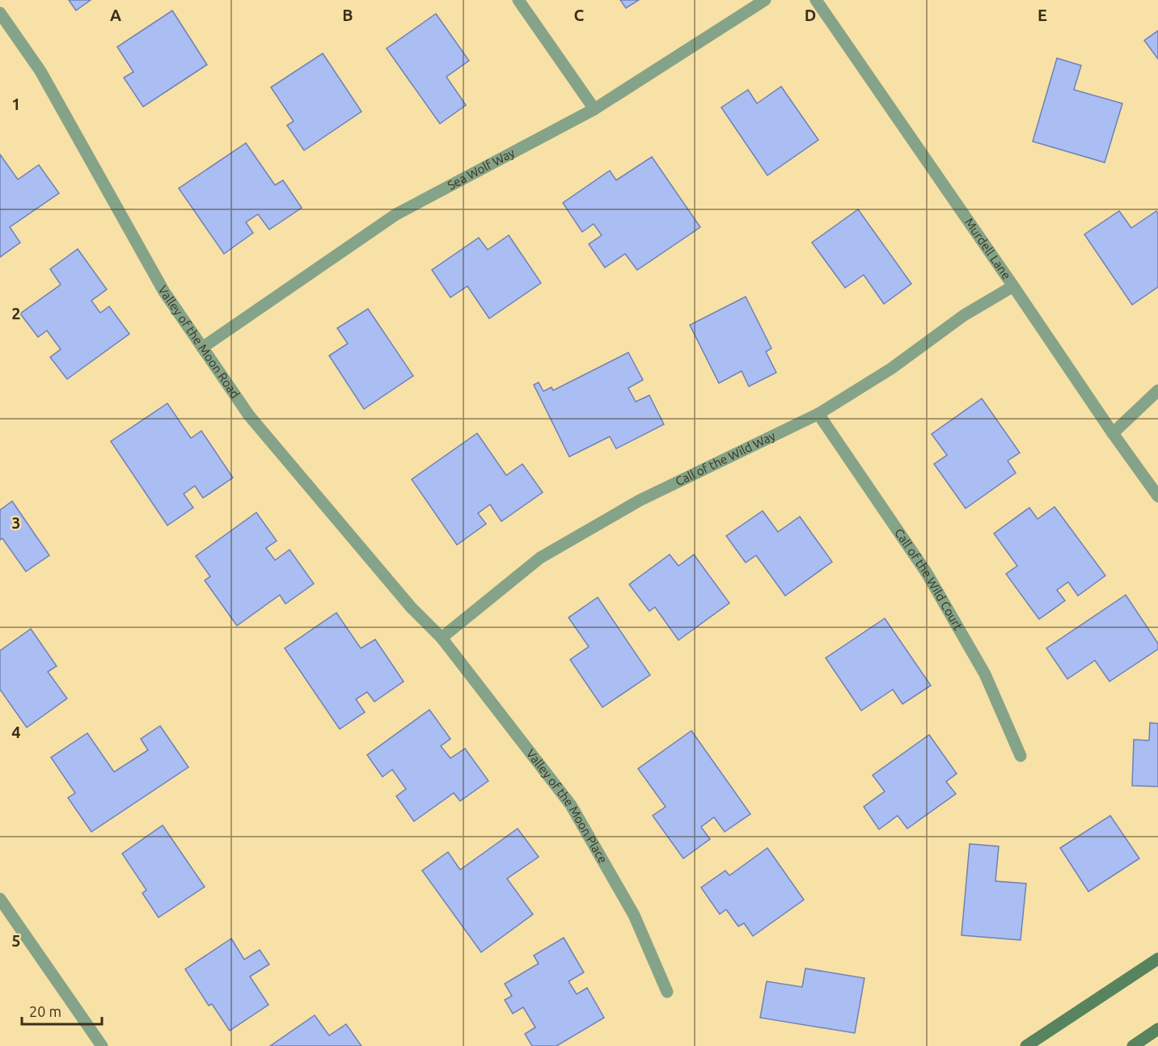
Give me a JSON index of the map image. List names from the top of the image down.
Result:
{
  "streets": {
    "street": [
      "Sea Wolf Way",
      "Murdell Lane",
      "Valley of the Moon Road",
      "Call of the Wild Way",
      "Call of the Wild Court",
      "Valley of the Moon Place"
    ]
  },
  "crossings": [
    ["Sea Wolf Way", "Valley of the Moon Road"],
    ["Murdell Lane", "Call of the Wild Way"],
    ["Valley of the Moon Road", "Call of the Wild Way"],
    ["Valley of the Moon Road", "Valley of the Moon Place"],
    ["Call of the Wild Way", "Call of the Wild Court"],
    ["Call of the Wild Way", "Valley of the Moon Place"]
  ],
  "scale_bar": "20 m",
  "grid": {
    "columns": [
      "A",
      "B",
      "C",
      "D",
      "E"
    ],
    "rows": [
      "1",
      "2",
      "3",
      "4",
      "5"
    ]
  }
}
